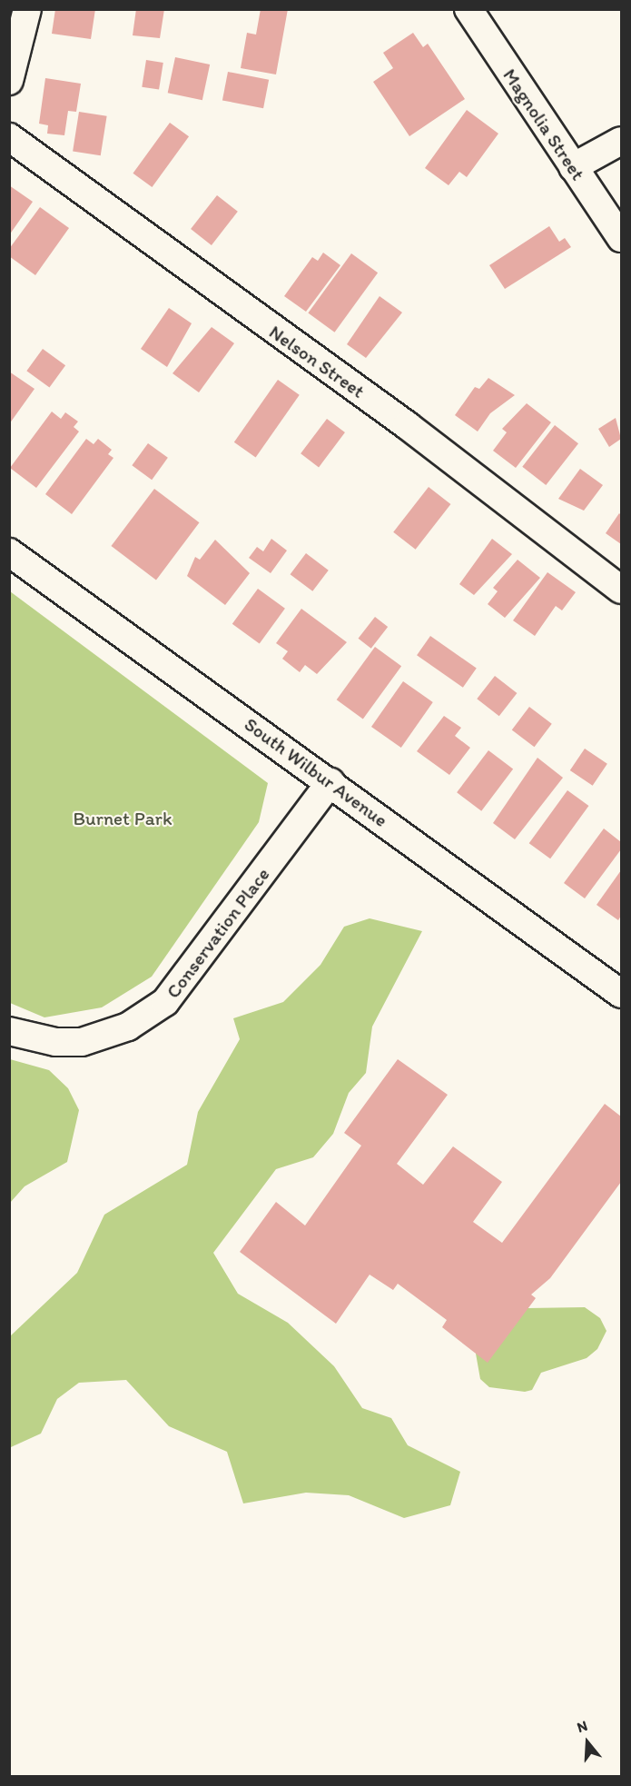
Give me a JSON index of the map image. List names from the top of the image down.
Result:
{
  "streets": {
    "street": [
      "Magnolia Street",
      "Nelson Street",
      "South Wilbur Avenue",
      "Conservation Place"
    ]
  },
  "crossings": [
    ["South Wilbur Avenue", "Conservation Place"]
  ],
  "parks": ["Burnet Park"],
  "north": "top"
}
